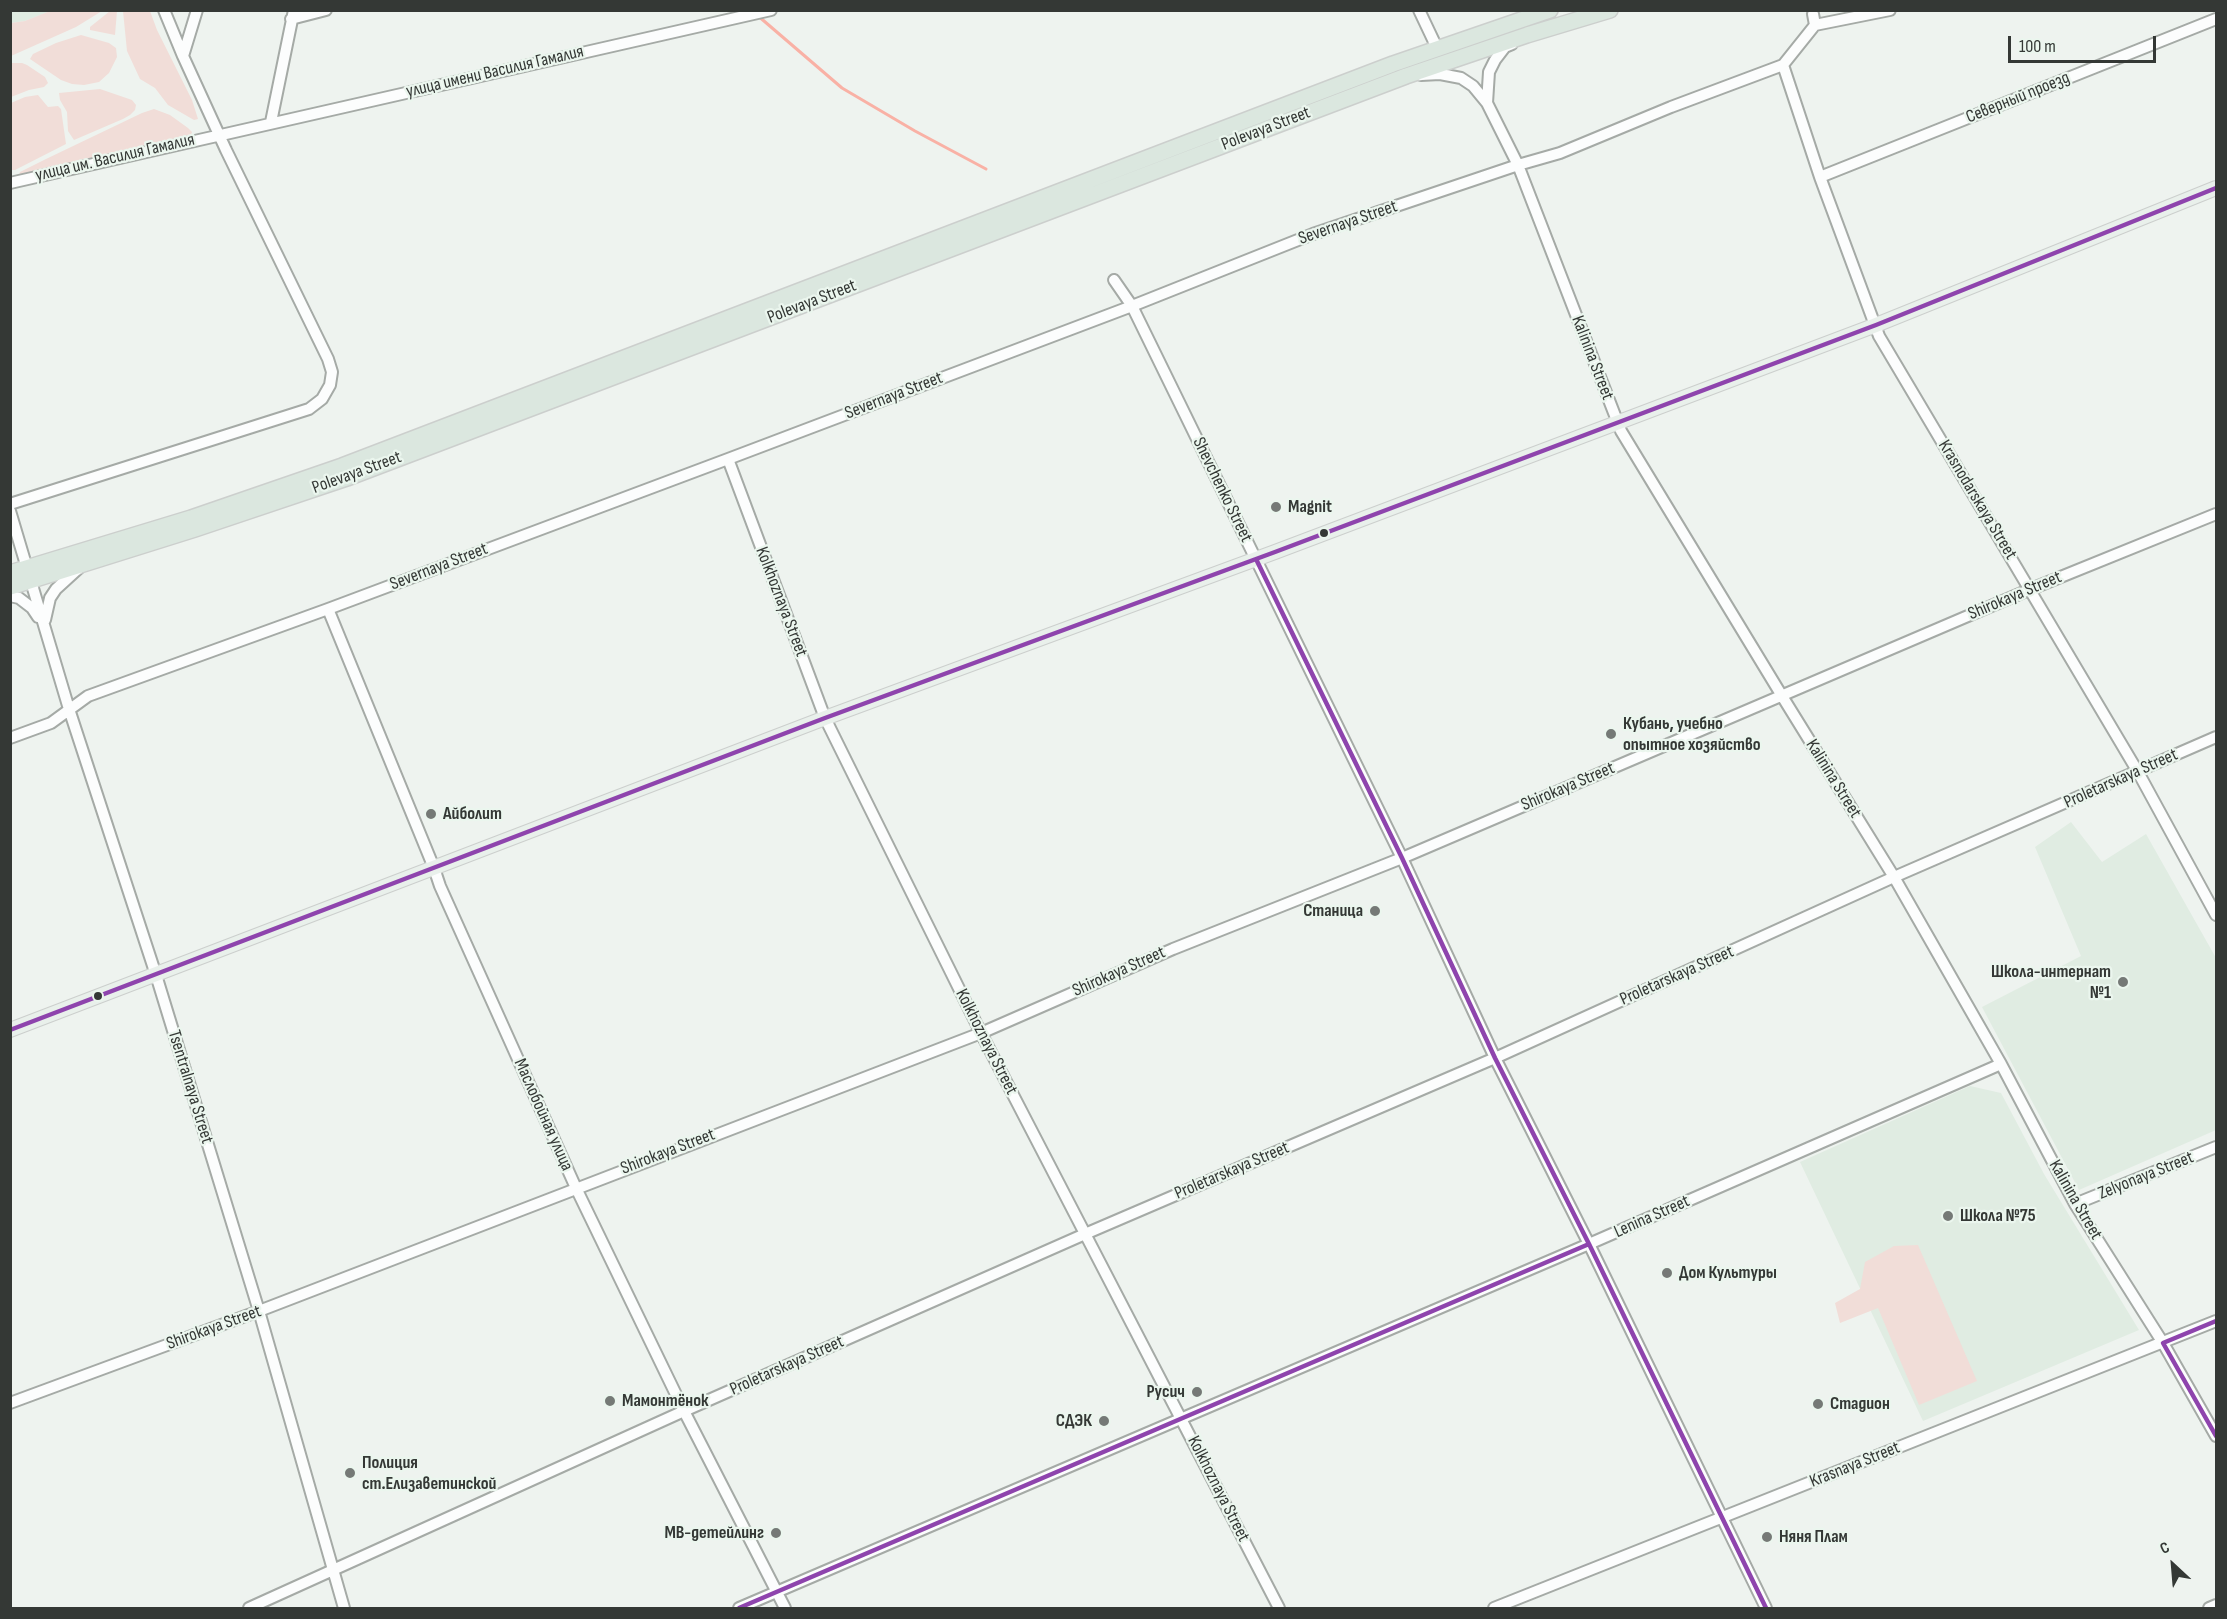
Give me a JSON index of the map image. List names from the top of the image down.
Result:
{
  "streets": {
    "highway": ["Polevaya Street"],
    "street": [
      "улица имени Василия Гамалия",
      "Северный проезд",
      "улица им. Василия Гамалия",
      "Severnaya Street",
      "Kalinina Street",
      "Shevchenko Street",
      "Krasnodarskaya Street",
      "Shirokaya Street",
      "Kolkhoznaya Street",
      "Proletarskaya Street",
      "Tsentralnaya Street",
      "Маслобойная улица",
      "Zelyonaya Street",
      "Lenina Street",
      "Krasnaya Street"
    ]
  },
  "crossings": [
    ["улица имени Василия Гамалия", "улица им. Василия Гамалия"],
    ["Северный проезд", "Krasnodarskaya Street"],
    ["Polevaya Street", "Tsentralnaya Street"],
    ["Severnaya Street", "Kalinina Street"],
    ["Severnaya Street", "Shevchenko Street"],
    ["Severnaya Street", "Krasnodarskaya Street"],
    ["Severnaya Street", "Kolkhoznaya Street"],
    ["Severnaya Street", "Tsentralnaya Street"],
    ["Severnaya Street", "Маслобойная улица"],
    ["Kalinina Street", "Shirokaya Street"],
    ["Kalinina Street", "Proletarskaya Street"],
    ["Kalinina Street", "Zelyonaya Street"],
    ["Kalinina Street", "Lenina Street"],
    ["Kalinina Street", "Krasnaya Street"],
    ["Shevchenko Street", "Shirokaya Street"],
    ["Shevchenko Street", "Proletarskaya Street"],
    ["Shevchenko Street", "Lenina Street"],
    ["Shevchenko Street", "Krasnaya Street"],
    ["Krasnodarskaya Street", "Shirokaya Street"],
    ["Krasnodarskaya Street", "Proletarskaya Street"],
    ["Shirokaya Street", "Kolkhoznaya Street"],
    ["Shirokaya Street", "Tsentralnaya Street"],
    ["Shirokaya Street", "Маслобойная улица"],
    ["Kolkhoznaya Street", "Proletarskaya Street"],
    ["Kolkhoznaya Street", "Lenina Street"],
    ["Proletarskaya Street", "Tsentralnaya Street"],
    ["Proletarskaya Street", "Маслобойная улица"],
    ["Маслобойная улица", "Lenina Street"]
  ],
  "places": [
    "Magnit",
    "Кубань, учебно опытное хозяйство",
    "Айболит",
    "Станица",
    "Школа-интернат №1",
    "Школа №75",
    "Дом Культуры",
    "Русич",
    "Мамонтёнок",
    "Стадион",
    "СДЭК",
    "Полиция ст.Елизаветинской",
    "MB-детейлинг",
    "Няня Плам"
  ],
  "scale_bar": "100 m",
  "north": "top left"
}
